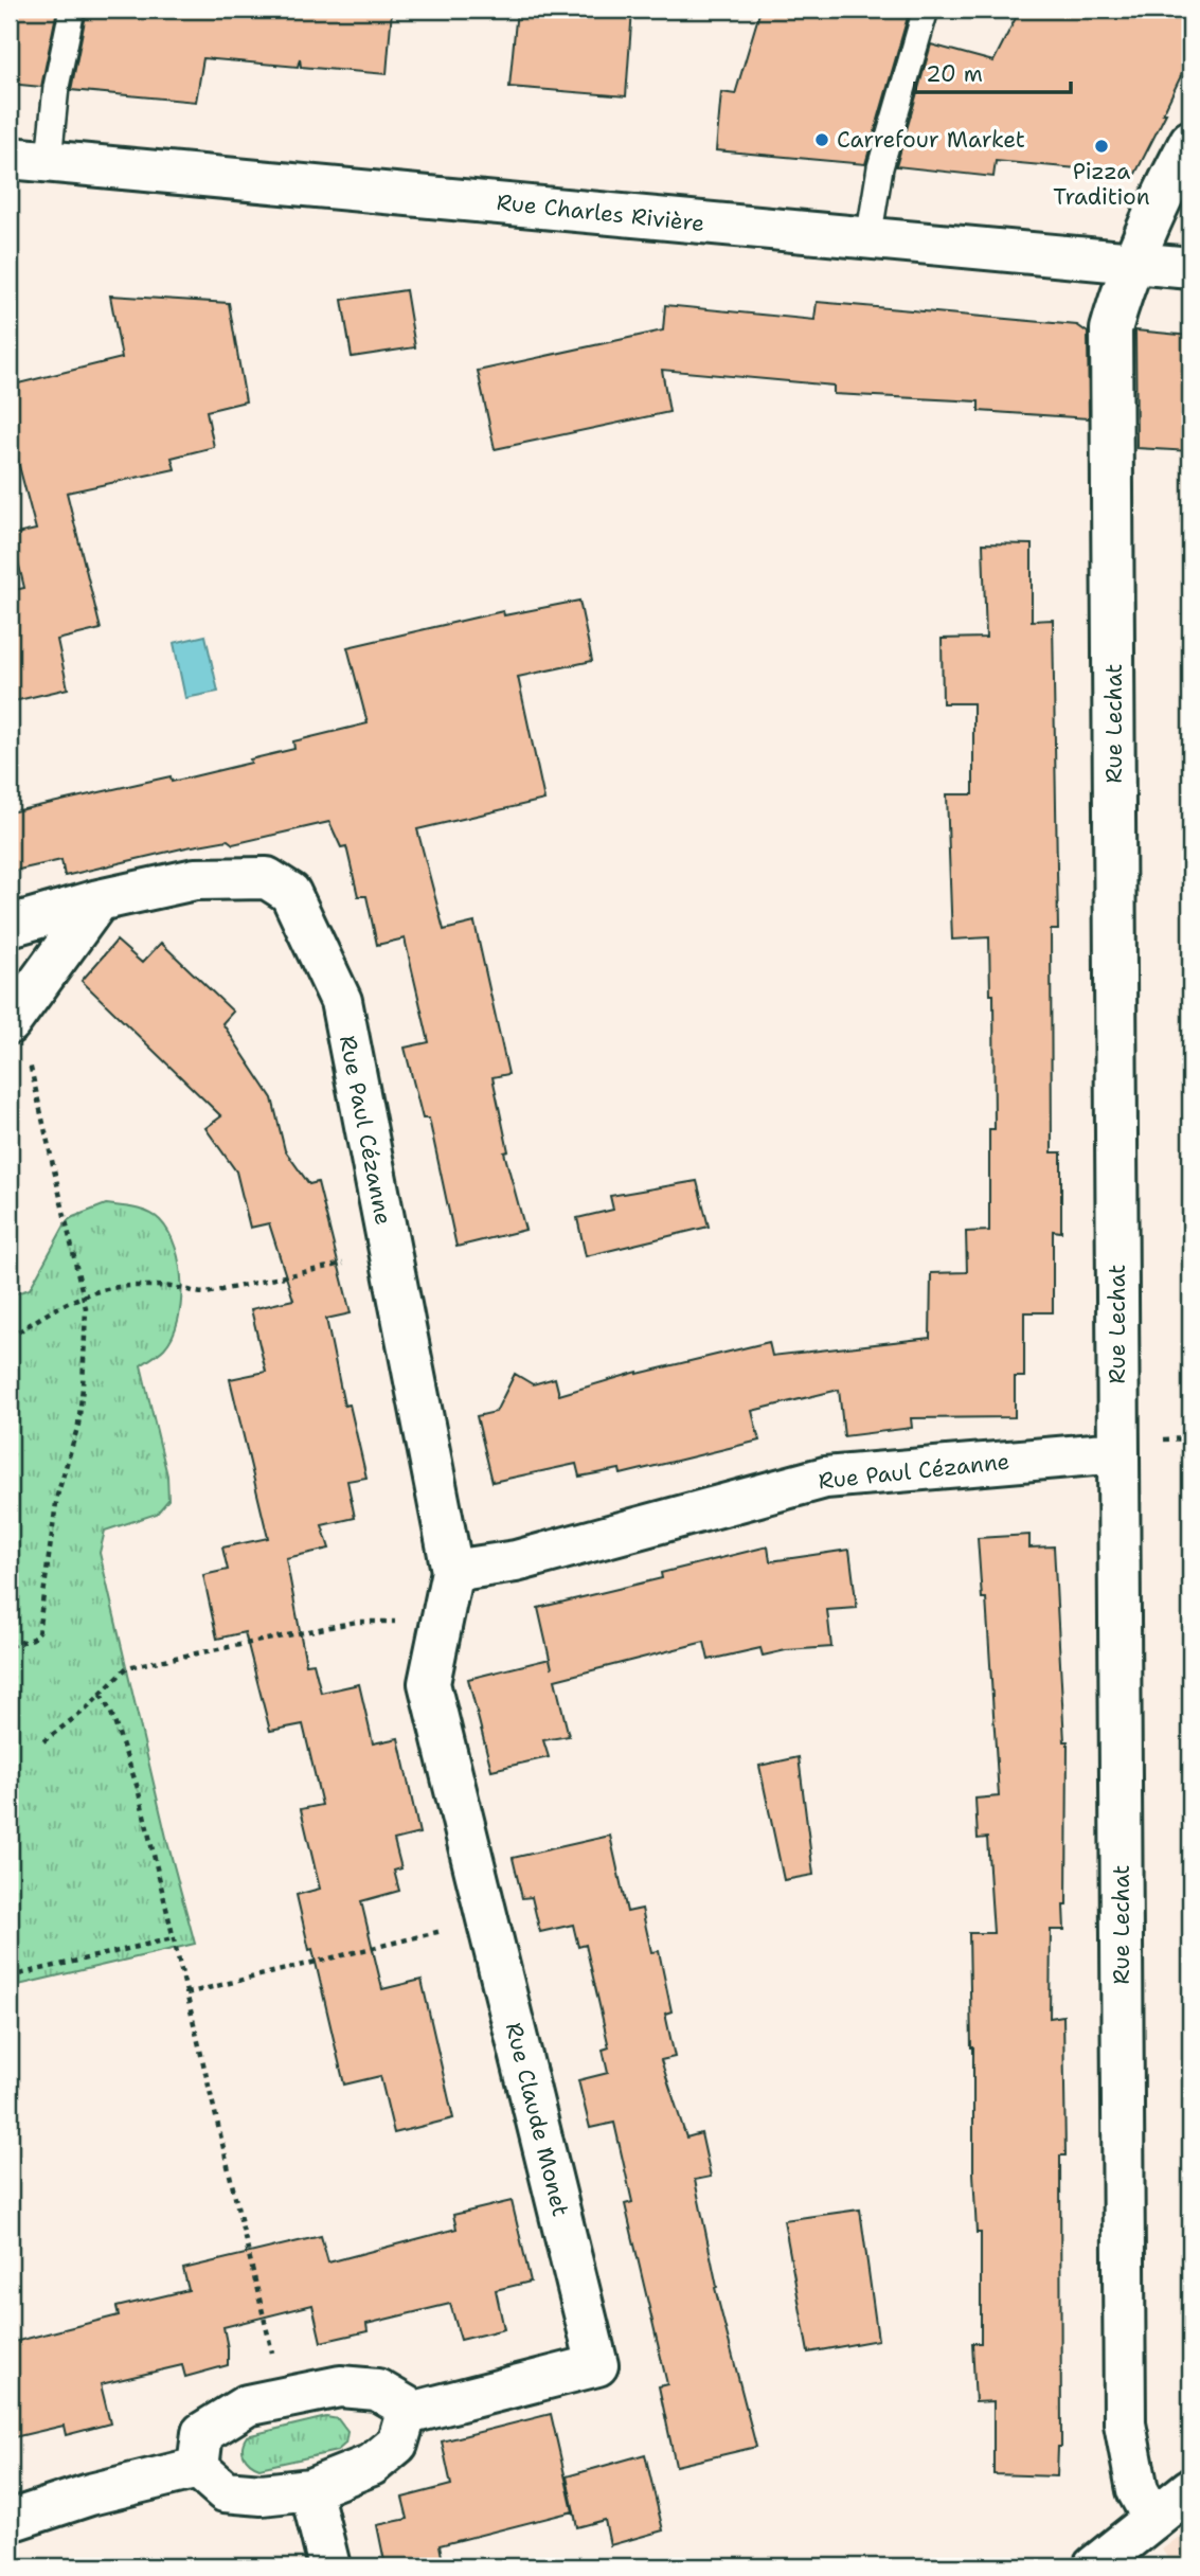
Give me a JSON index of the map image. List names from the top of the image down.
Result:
{
  "streets": {
    "street": [
      "Rue Charles Rivière",
      "Rue Lechat",
      "Rue Paul Cézanne",
      "Rue Claude Monet"
    ]
  },
  "crossings": [
    ["Rue Charles Rivière", "Rue Lechat"],
    ["Rue Lechat", "Rue Paul Cézanne"],
    ["Rue Paul Cézanne", "Rue Claude Monet"]
  ],
  "places": ["Carrefour Market", "Pizza Tradition"],
  "scale_bar": "20 m"
}
